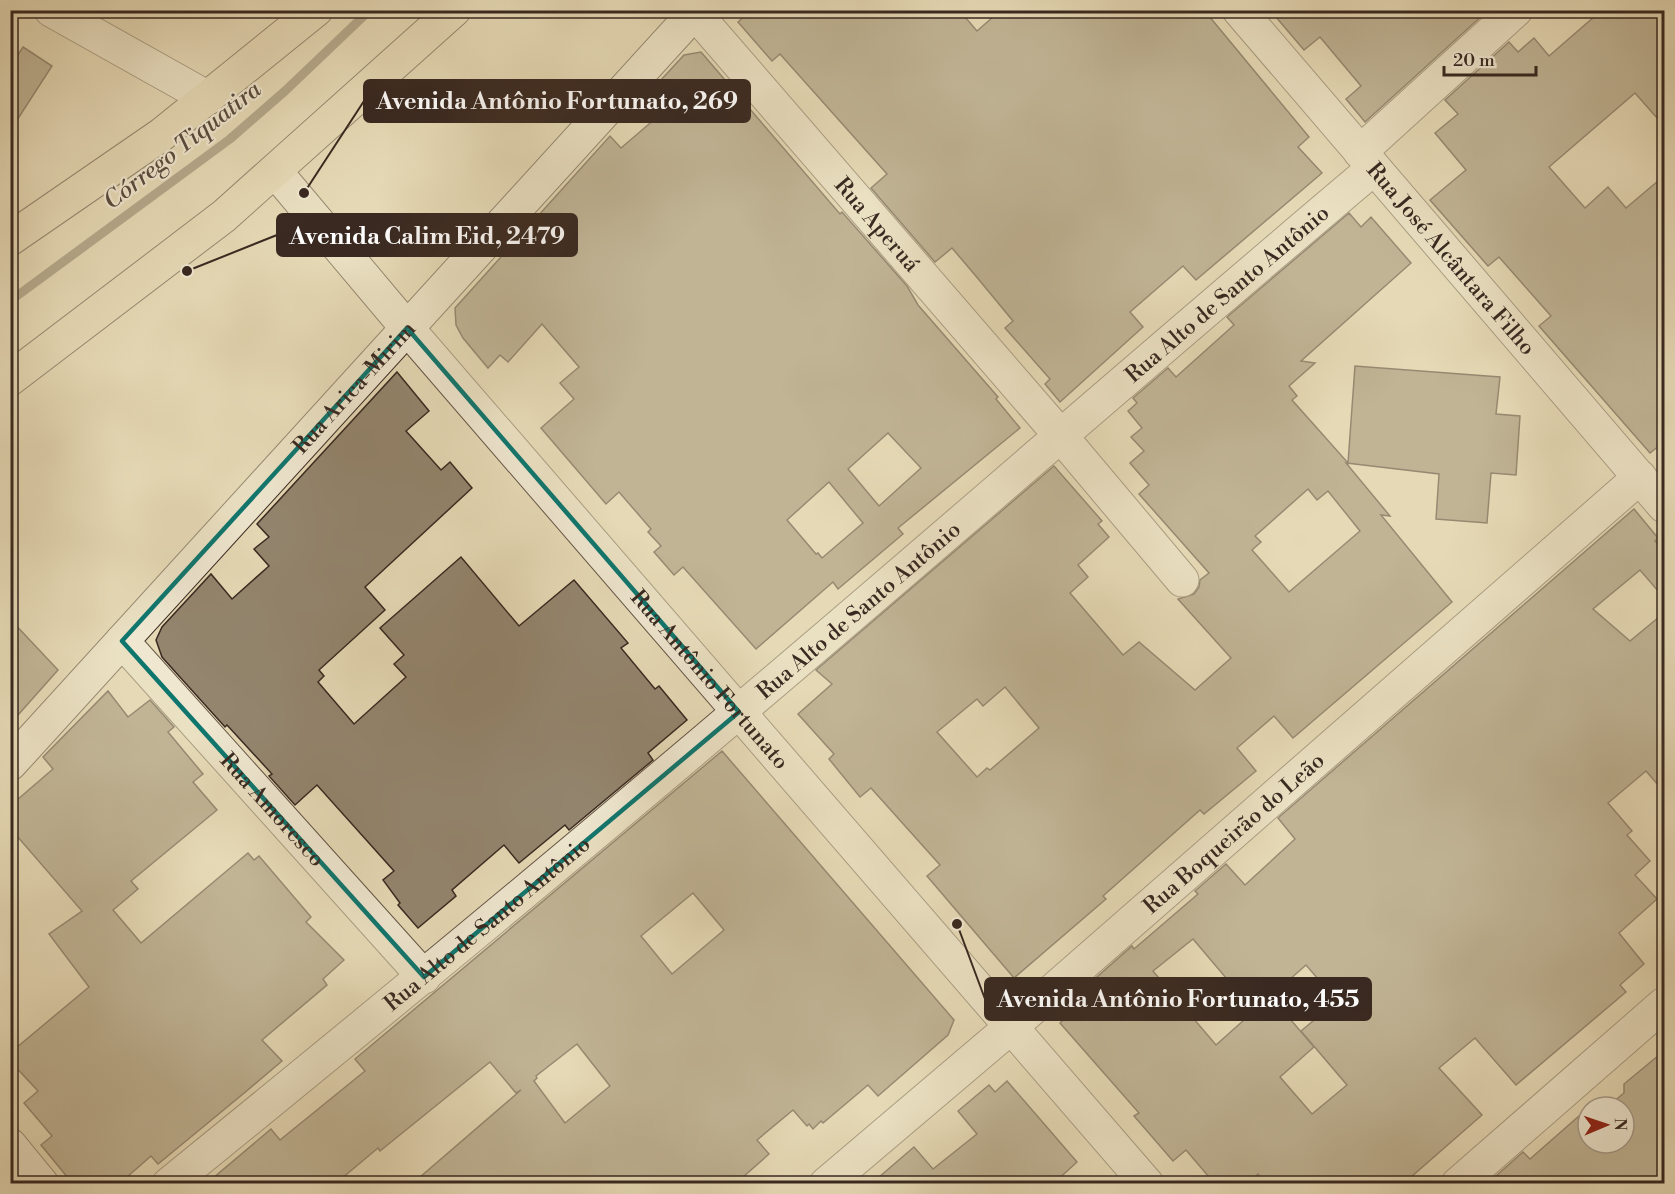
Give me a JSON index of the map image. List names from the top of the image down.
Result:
{
  "streets": {
    "street": [
      "Rua Aperuá",
      "Rua José Alcântara Filho",
      "Rua Alto de Santo Antônio",
      "Rua Arica-Mirim",
      "Rua Antônio Fortunato",
      "Rua Amoresco",
      "Rua Boqueirão do Leão"
    ]
  },
  "crossings": [
    ["Rua Aperuá", "Rua Alto de Santo Antônio"],
    ["Rua Aperuá", "Rua Arica-Mirim"],
    ["Rua José Alcântara Filho", "Rua Alto de Santo Antônio"],
    ["Rua José Alcântara Filho", "Rua Boqueirão do Leão"],
    ["Rua Alto de Santo Antônio", "Rua Antônio Fortunato"],
    ["Rua Alto de Santo Antônio", "Rua Amoresco"],
    ["Rua Arica-Mirim", "Rua Antônio Fortunato"],
    ["Rua Arica-Mirim", "Rua Amoresco"],
    ["Rua Antônio Fortunato", "Rua Boqueirão do Leão"]
  ],
  "water": ["Córrego Tiquatira"],
  "places": ["Avenida Antônio Fortunato, 269", "Avenida Calim Eid, 2479", "Avenida Antônio Fortunato, 455"],
  "scale_bar": "20 m",
  "north": "right"
}
